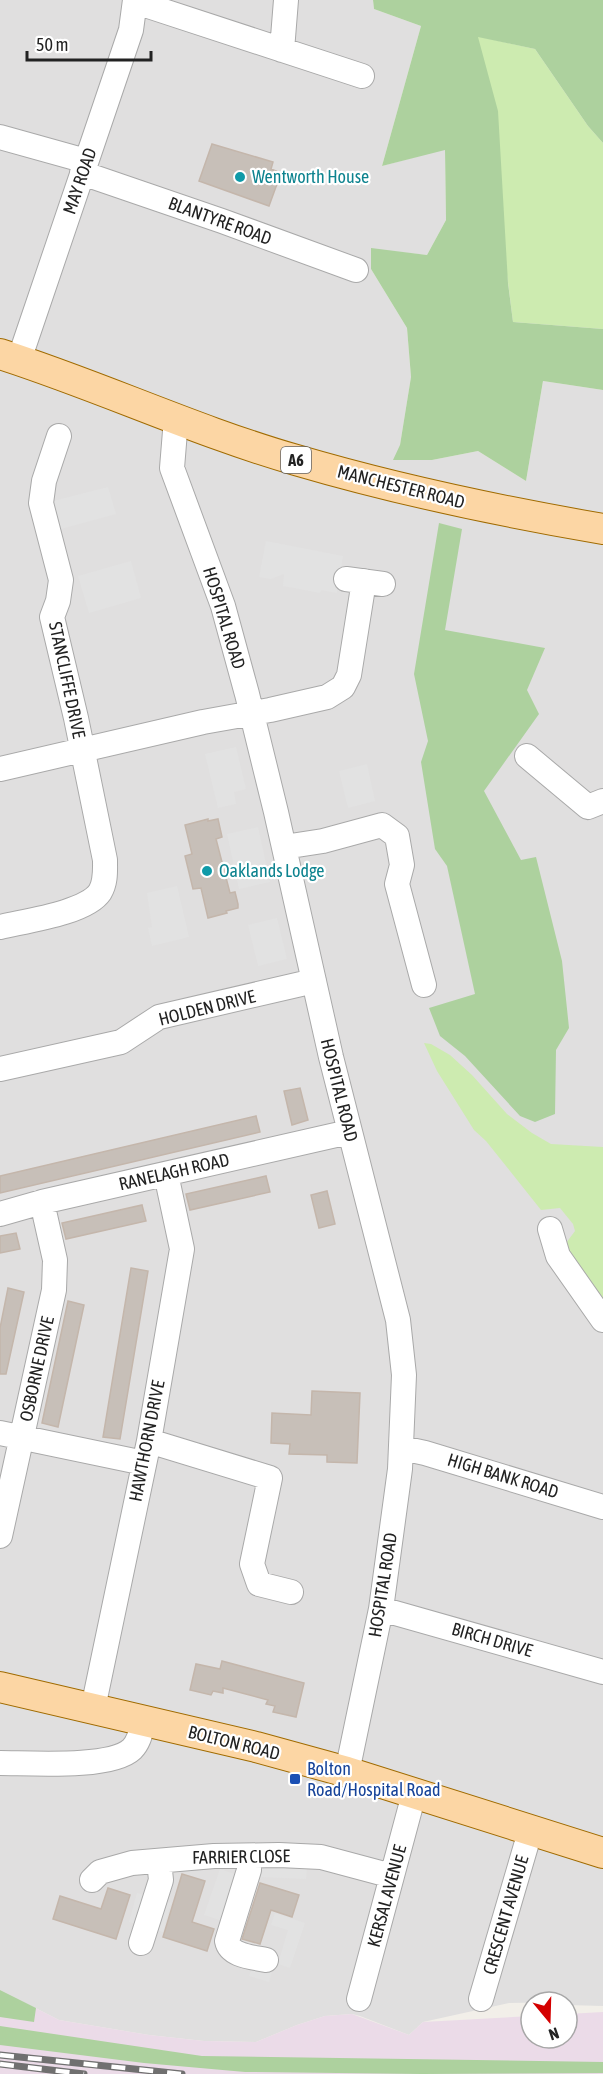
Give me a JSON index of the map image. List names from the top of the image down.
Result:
{
  "streets": {
    "main road": ["A6", "MANCHESTER ROAD", "BOLTON ROAD"],
    "street": [
      "MAY ROAD",
      "BLANTYRE ROAD",
      "HOSPITAL ROAD",
      "STANCLIFFE DRIVE",
      "HOLDEN DRIVE",
      "RANELAGH ROAD",
      "OSBORNE DRIVE",
      "HAWTHORN DRIVE",
      "HIGH BANK ROAD",
      "BIRCH DRIVE",
      "FARRIER CLOSE",
      "KERSAL AVENUE",
      "CRESCENT AVENUE"
    ]
  },
  "crossings": [
    ["MAY ROAD", "BLANTYRE ROAD"],
    ["MAY ROAD", "MANCHESTER ROAD"],
    ["MANCHESTER ROAD", "HOSPITAL ROAD"],
    ["HOSPITAL ROAD", "HOLDEN DRIVE"],
    ["HOSPITAL ROAD", "RANELAGH ROAD"],
    ["HOSPITAL ROAD", "HIGH BANK ROAD"],
    ["HOSPITAL ROAD", "BIRCH DRIVE"],
    ["HOSPITAL ROAD", "BOLTON ROAD"],
    ["RANELAGH ROAD", "OSBORNE DRIVE"],
    ["RANELAGH ROAD", "HAWTHORN DRIVE"],
    ["HAWTHORN DRIVE", "BOLTON ROAD"],
    ["BOLTON ROAD", "KERSAL AVENUE"],
    ["BOLTON ROAD", "CRESCENT AVENUE"],
    ["FARRIER CLOSE", "KERSAL AVENUE"]
  ],
  "places": {
    "other": ["Wentworth House", "Oaklands Lodge"],
    "transit": ["Bolton Road/Hospital Road"]
  },
  "scale_bar": "50 m",
  "north": "bottom"
}
